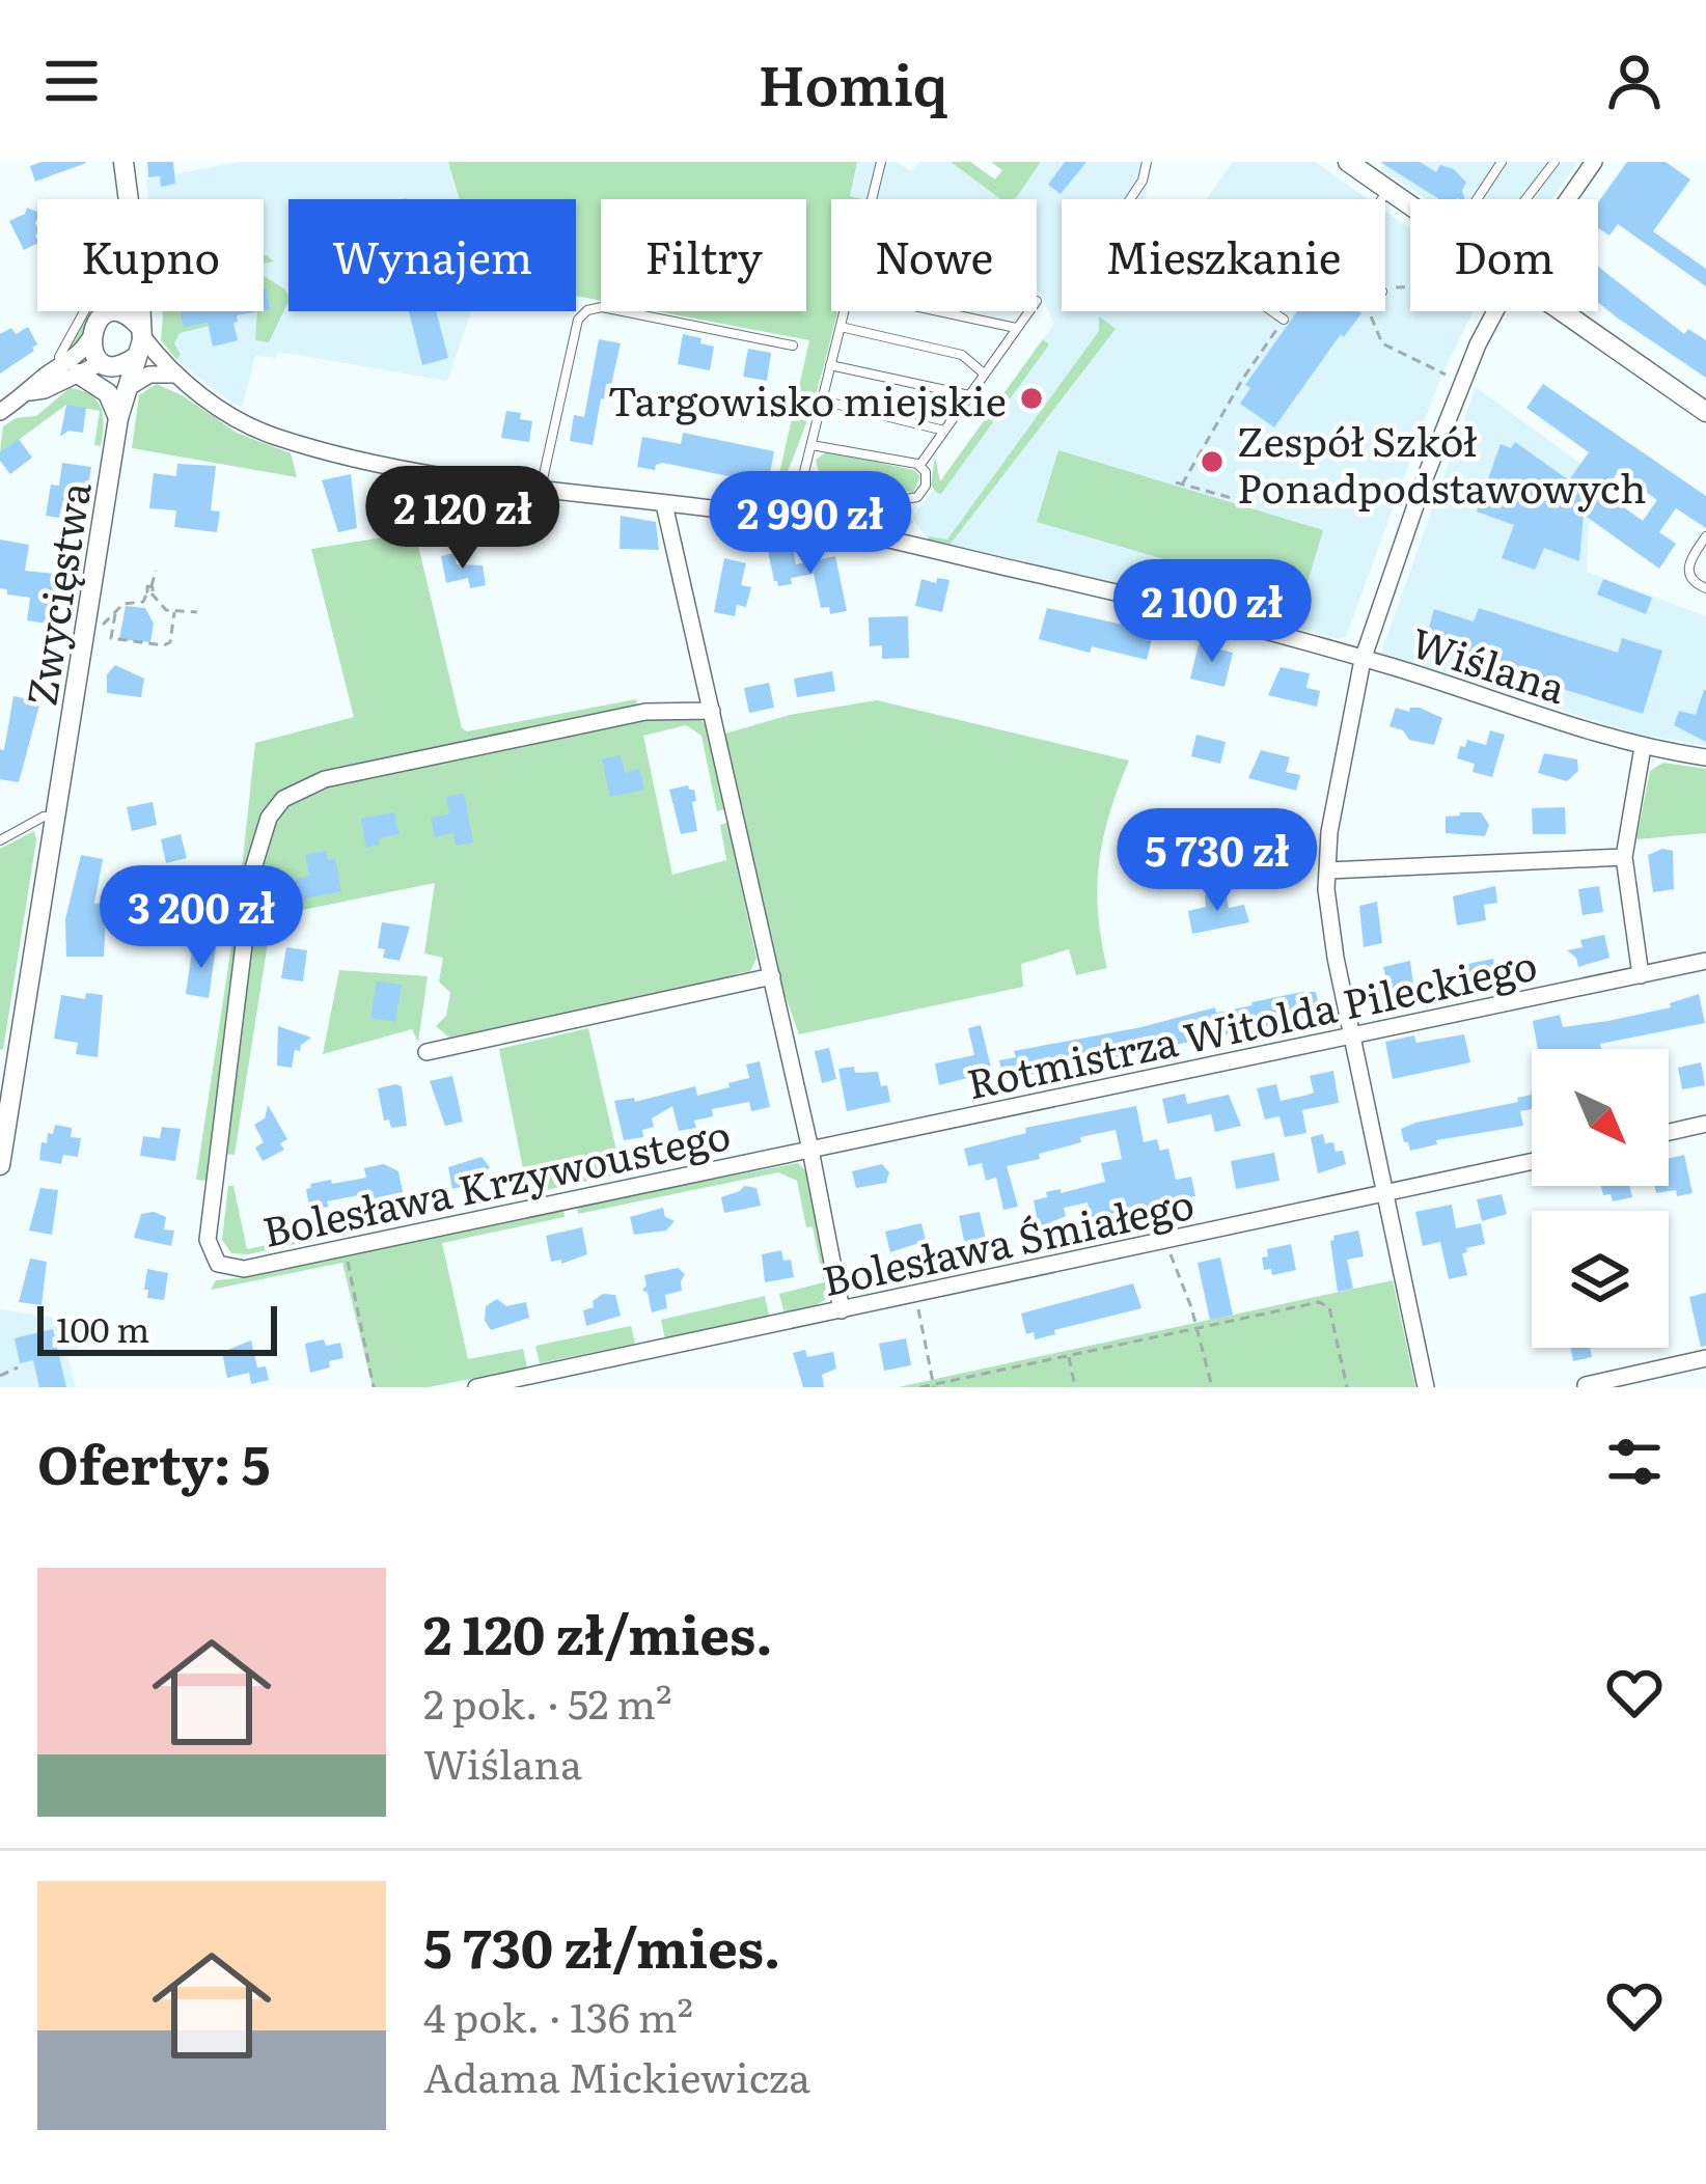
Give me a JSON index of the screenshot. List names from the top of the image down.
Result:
{
  "streets": {
    "street": [
      "Zwycięstwa",
      "Wiślana",
      "Rotmistrza Witolda Pileckiego",
      "Bolesława Krzywoustego",
      "Bolesława Śmiałego"
    ]
  },
  "crossings": [
    ["Zwycięstwa", "Wiślana"],
    ["Rotmistrza Witolda Pileckiego", "Bolesława Krzywoustego"]
  ],
  "places": ["Targowisko miejskie", "Zespół Szkół Ponadpodstawowych"],
  "scale_bar": "100 m",
  "north": "bottom right",
  "page": {
    "header": "Homiq",
    "chip": [
      "Kupno",
      "Wynajem",
      "Filtry",
      "Nowe",
      "Mieszkanie",
      "Dom"
    ],
    "price": [
      "2 120 zł",
      "2 990 zł",
      "2 100 zł",
      "5 730 zł",
      "3 200 zł"
    ],
    "scale": "100 m",
    "heading": "Oferty: 5",
    "list": [
      {
        "name": "2 120 zł/mies.",
        "note": "2 pok. · 52 m² · Wiślana"
      },
      {
        "name": "5 730 zł/mies.",
        "note": "4 pok. · 136 m² · Adama Mickiewicza"
      }
    ]
  }
}
